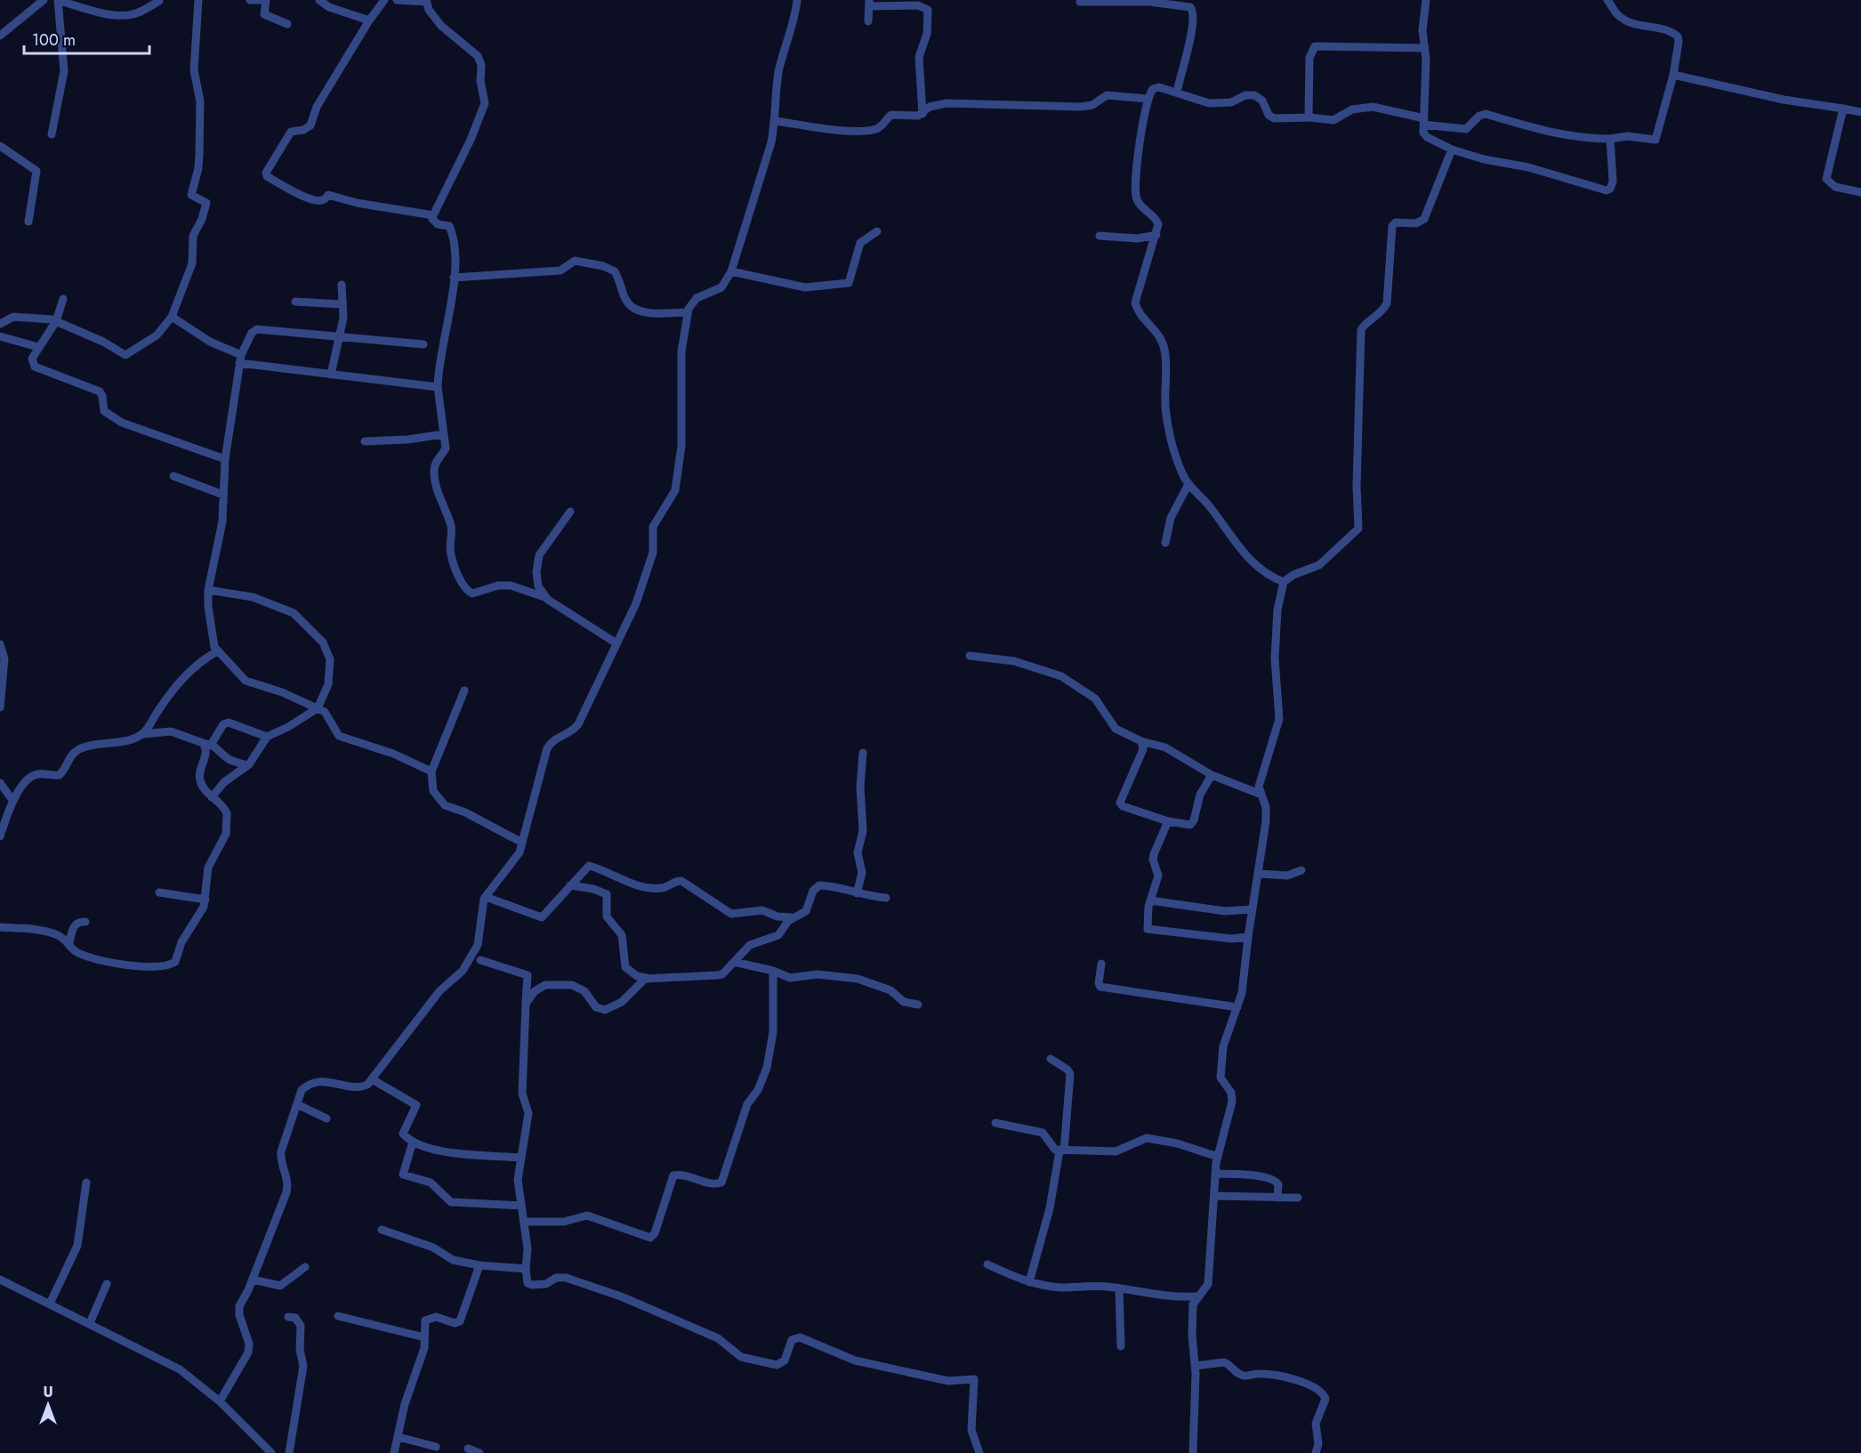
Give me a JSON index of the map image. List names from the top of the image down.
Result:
{
  "scale_bar": "100 m",
  "north": "top"
}
